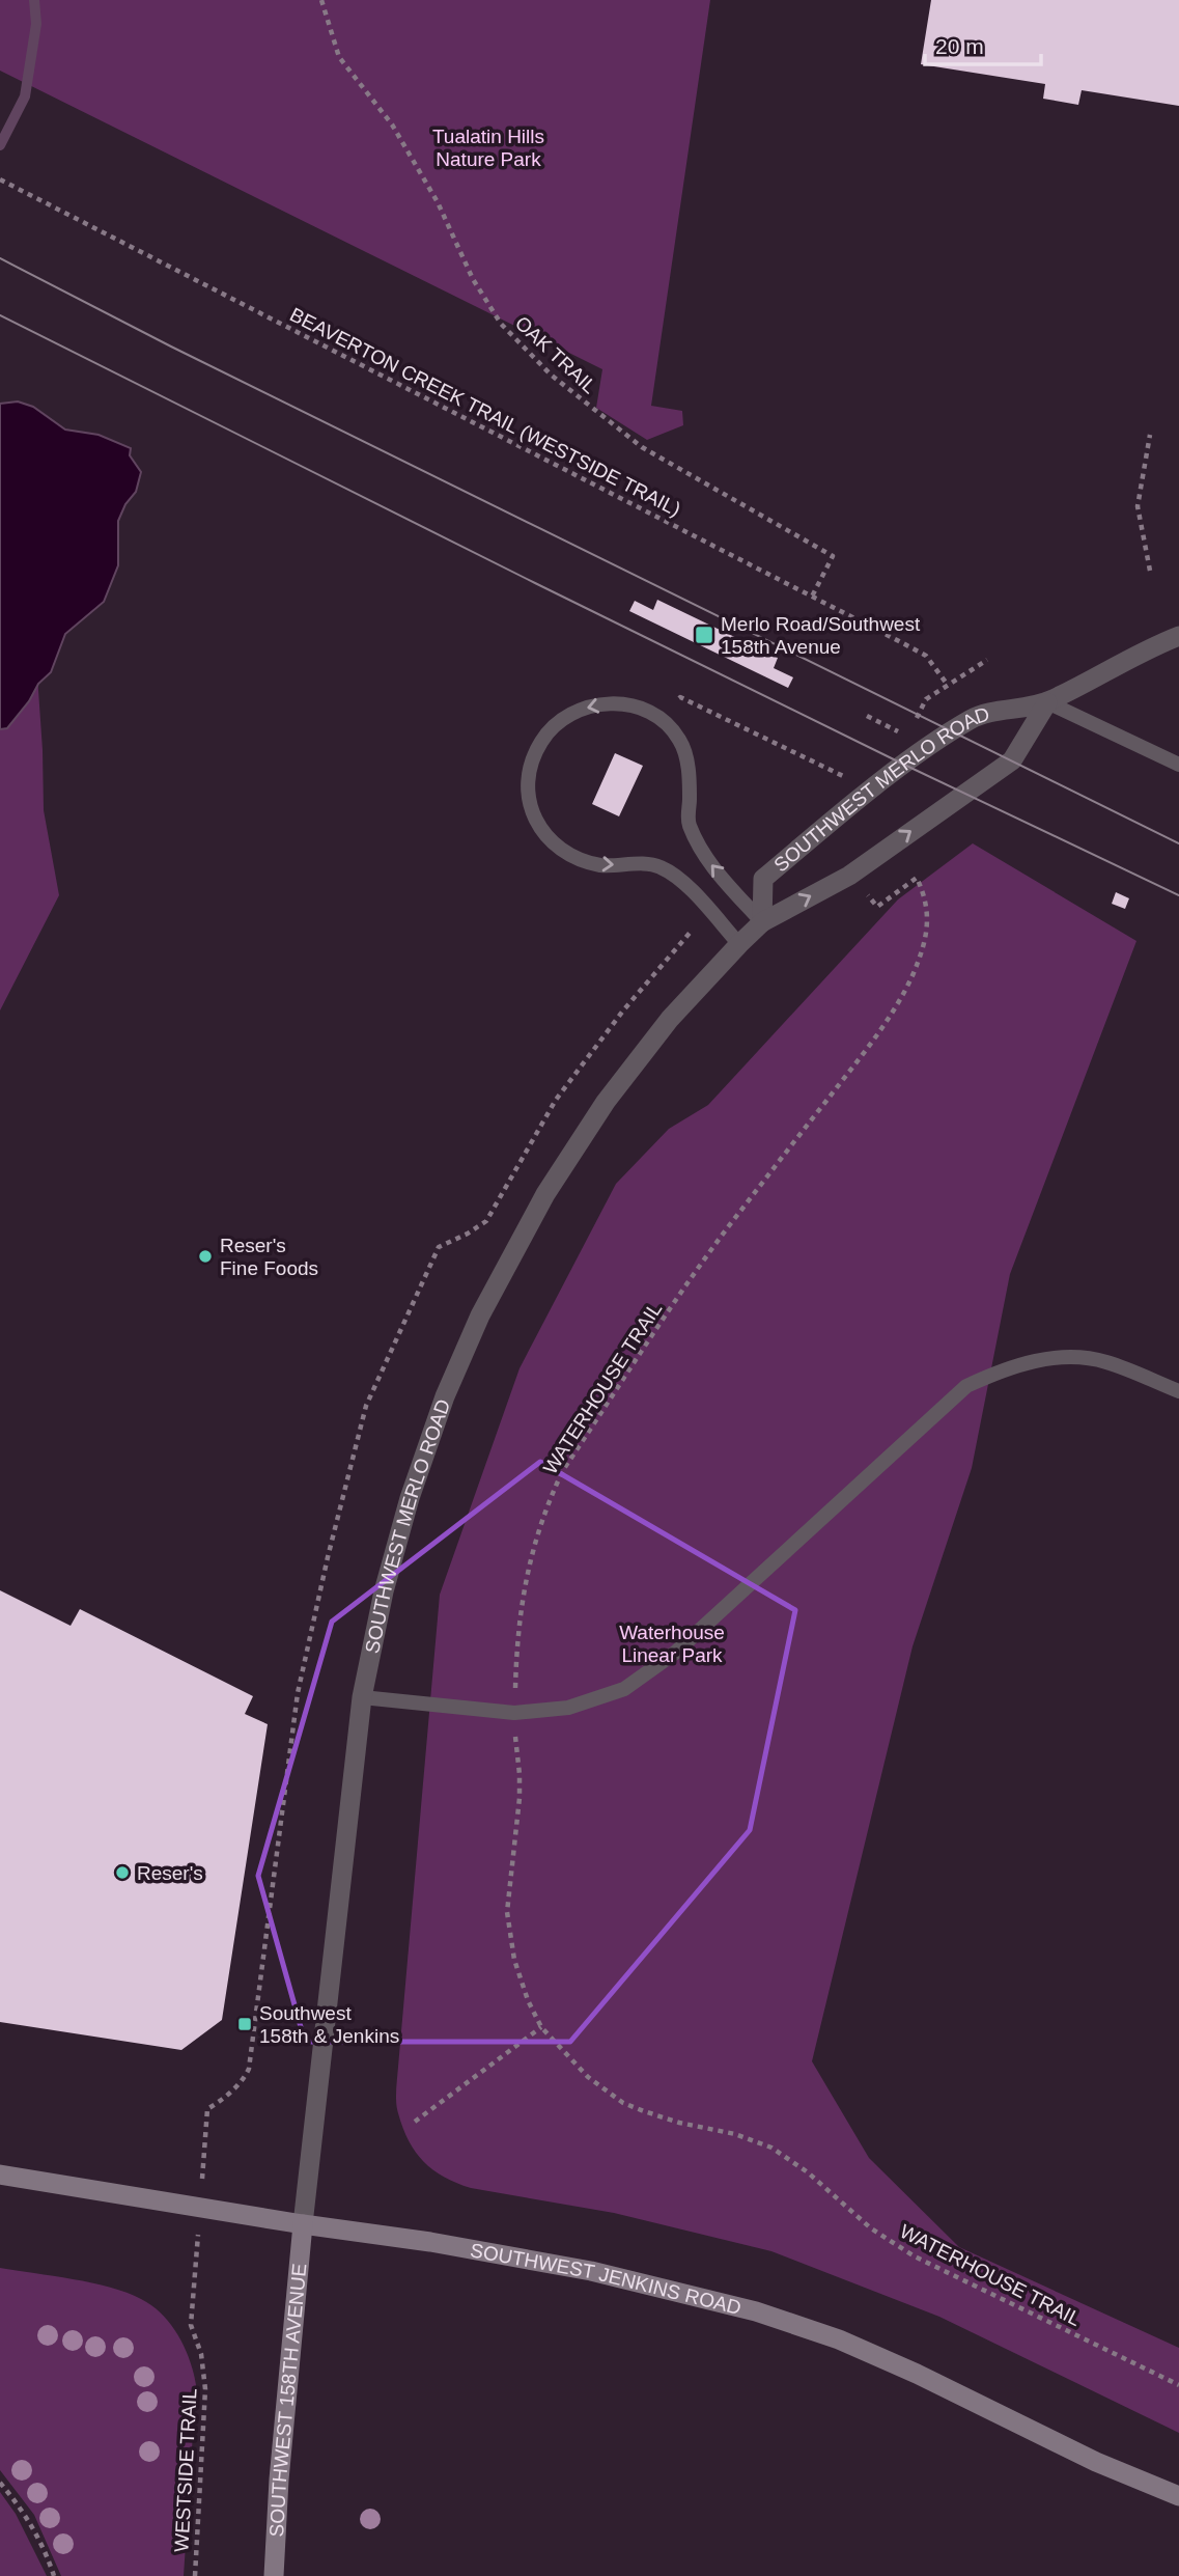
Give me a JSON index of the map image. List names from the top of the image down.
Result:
{
  "streets": {
    "main road": ["SOUTHWEST JENKINS ROAD", "SOUTHWEST 158TH AVENUE"],
    "street": ["SOUTHWEST MERLO ROAD"],
    "path": [
      "OAK TRAIL",
      "BEAVERTON CREEK TRAIL (WESTSIDE TRAIL)",
      "WATERHOUSE TRAIL",
      "WESTSIDE TRAIL"
    ]
  },
  "crossings": [
    ["OAK TRAIL", "BEAVERTON CREEK TRAIL (WESTSIDE TRAIL)"],
    ["SOUTHWEST MERLO ROAD", "SOUTHWEST JENKINS ROAD"],
    ["SOUTHWEST MERLO ROAD", "SOUTHWEST 158TH AVENUE"],
    ["SOUTHWEST JENKINS ROAD", "SOUTHWEST 158TH AVENUE"]
  ],
  "parks": ["Tualatin Hills Nature Park", "Waterhouse Linear Park"],
  "places": {
    "transit": ["Merlo Road/Southwest 158th Avenue", "Southwest 158th & Jenkins"],
    "other": ["Reser's Fine Foods", "Reser's"]
  },
  "scale_bar": "20 m"
}
